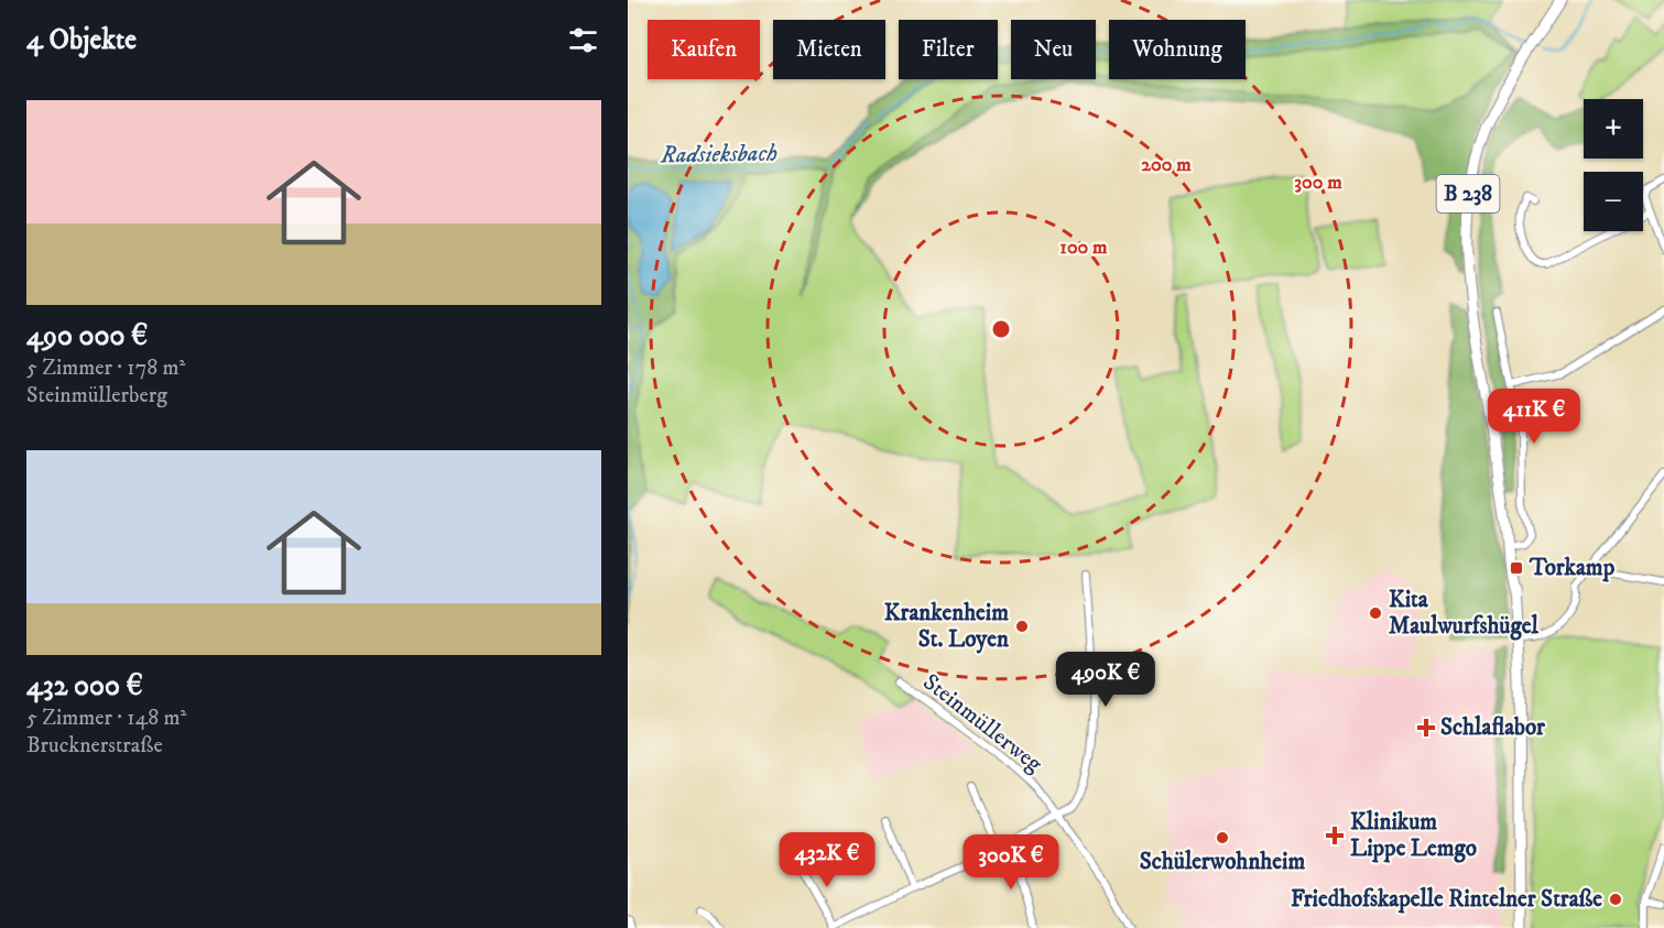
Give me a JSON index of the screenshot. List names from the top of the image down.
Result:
{
  "streets": {
    "main road": ["B 238"],
    "street": ["Steinmüllerweg"]
  },
  "water": ["Radsieksbach"],
  "places": {
    "transit": ["Torkamp"],
    "other": [
      "Kita Maulwurfshügel",
      "Krankenheim St. Loyen",
      "Schülerwohnheim",
      "Friedhofskapelle Rintelner Straße"
    ],
    "health": ["Schlaflabor", "Klinikum Lippe Lemgo"]
  },
  "page": {
    "heading": "4 Objekte",
    "chip": [
      "Kaufen",
      "Mieten",
      "Filter",
      "Neu",
      "Wohnung"
    ],
    "list": [
      {
        "name": "490 000 €",
        "note": "5 Zimmer · 178 m² · Steinmüllerberg"
      },
      {
        "name": "432 000 €",
        "note": "5 Zimmer · 148 m² · Brucknerstraße"
      }
    ],
    "map_buttons": ["+", "−"],
    "price": [
      "411K €",
      "490K €",
      "432K €",
      "300K €"
    ]
  },
  "rings": ["200 m", "300 m", "100 m"]
}
